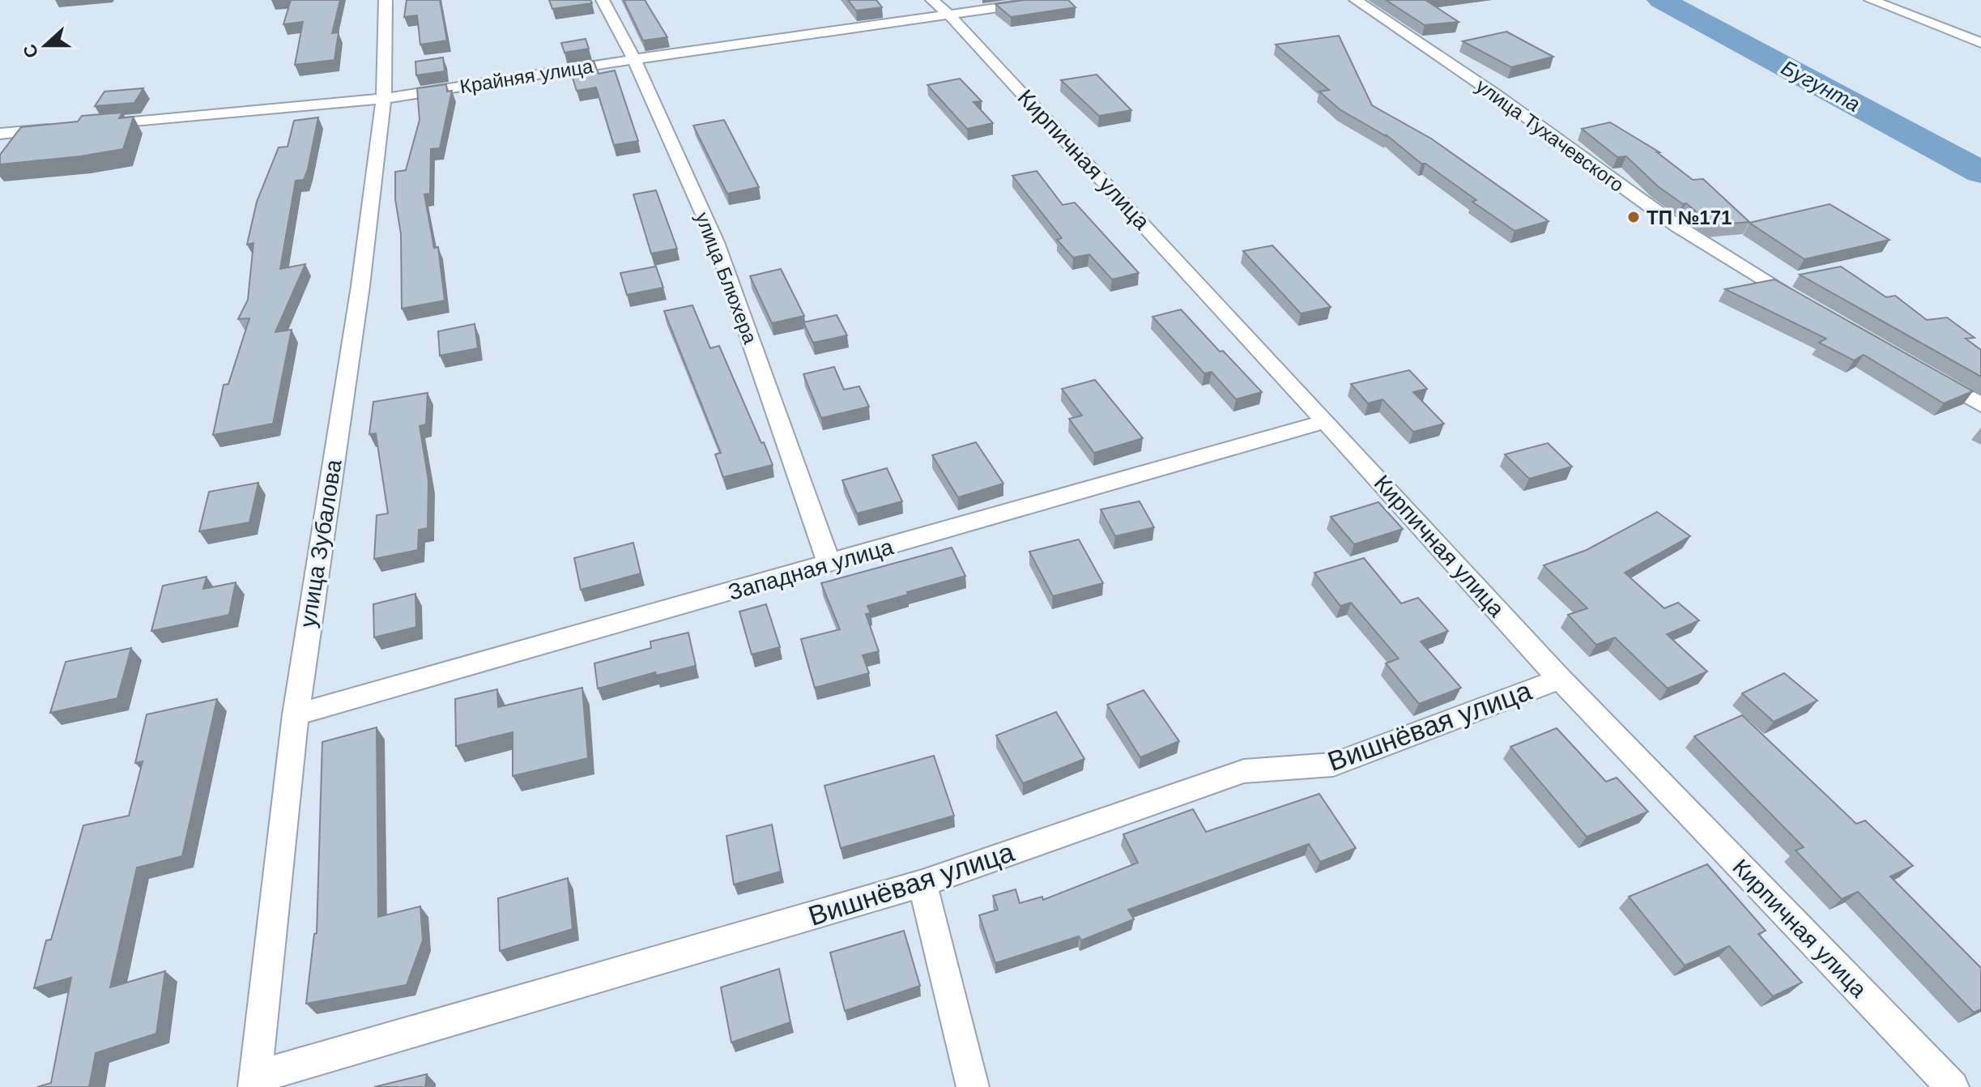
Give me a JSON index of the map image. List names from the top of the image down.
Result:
{
  "streets": {
    "street": [
      "Крайняя улица",
      "улица Тухачевского",
      "Кирпичная улица",
      "улица Блюхера",
      "улица Зубалова",
      "Западная улица",
      "Вишнёвая улица"
    ]
  },
  "crossings": [
    ["Крайняя улица", "Кирпичная улица"],
    ["Крайняя улица", "улица Блюхера"],
    ["Крайняя улица", "улица Зубалова"],
    ["Кирпичная улица", "Западная улица"],
    ["Кирпичная улица", "Вишнёвая улица"],
    ["улица Блюхера", "Западная улица"],
    ["улица Зубалова", "Западная улица"],
    ["улица Зубалова", "Вишнёвая улица"]
  ],
  "water": ["Бугунта"],
  "places": ["ТП №171"],
  "north": "left"
}
